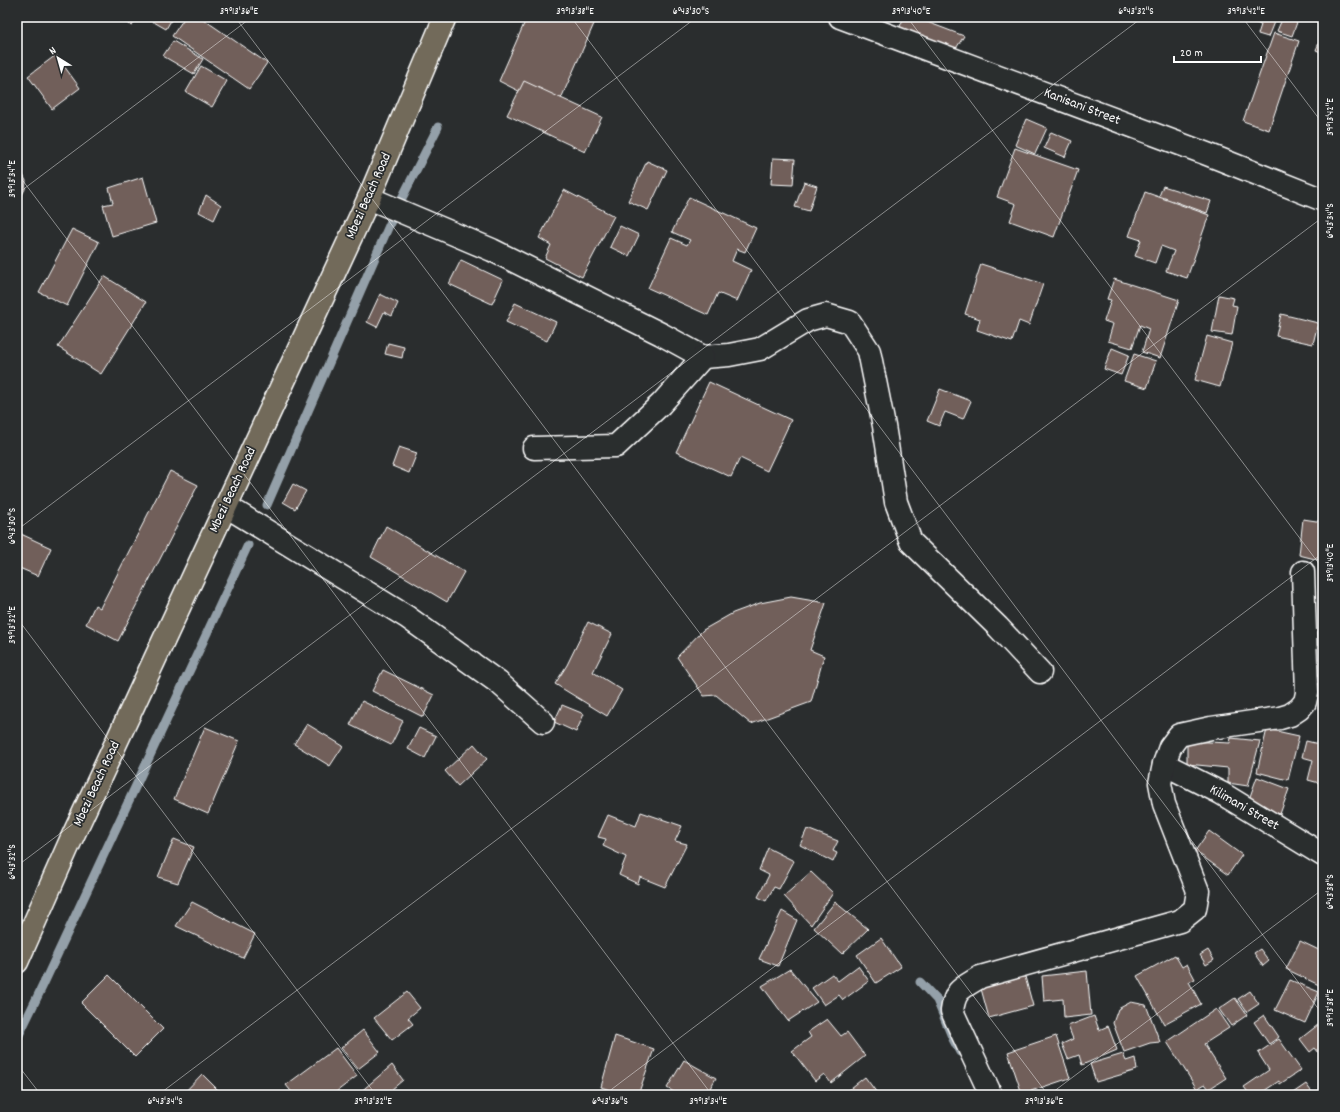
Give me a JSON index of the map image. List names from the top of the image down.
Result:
{
  "streets": {
    "main road": ["Mbezi Beach Road"],
    "street": ["Kanisani Street", "Kilimani Street"]
  },
  "scale_bar": "20 m",
  "north": "top left",
  "coordinates": [
    "39°13'36\"E",
    "39°13'38\"E",
    "6°43'30\"S",
    "39°13'40\"E",
    "6°43'32\"S",
    "39°13'42\"E",
    "39°13'34\"E",
    "6°43'34\"S",
    "39°13'32\"E",
    "6°43'38\"S",
    "6°43'36\"S"
  ]
}
